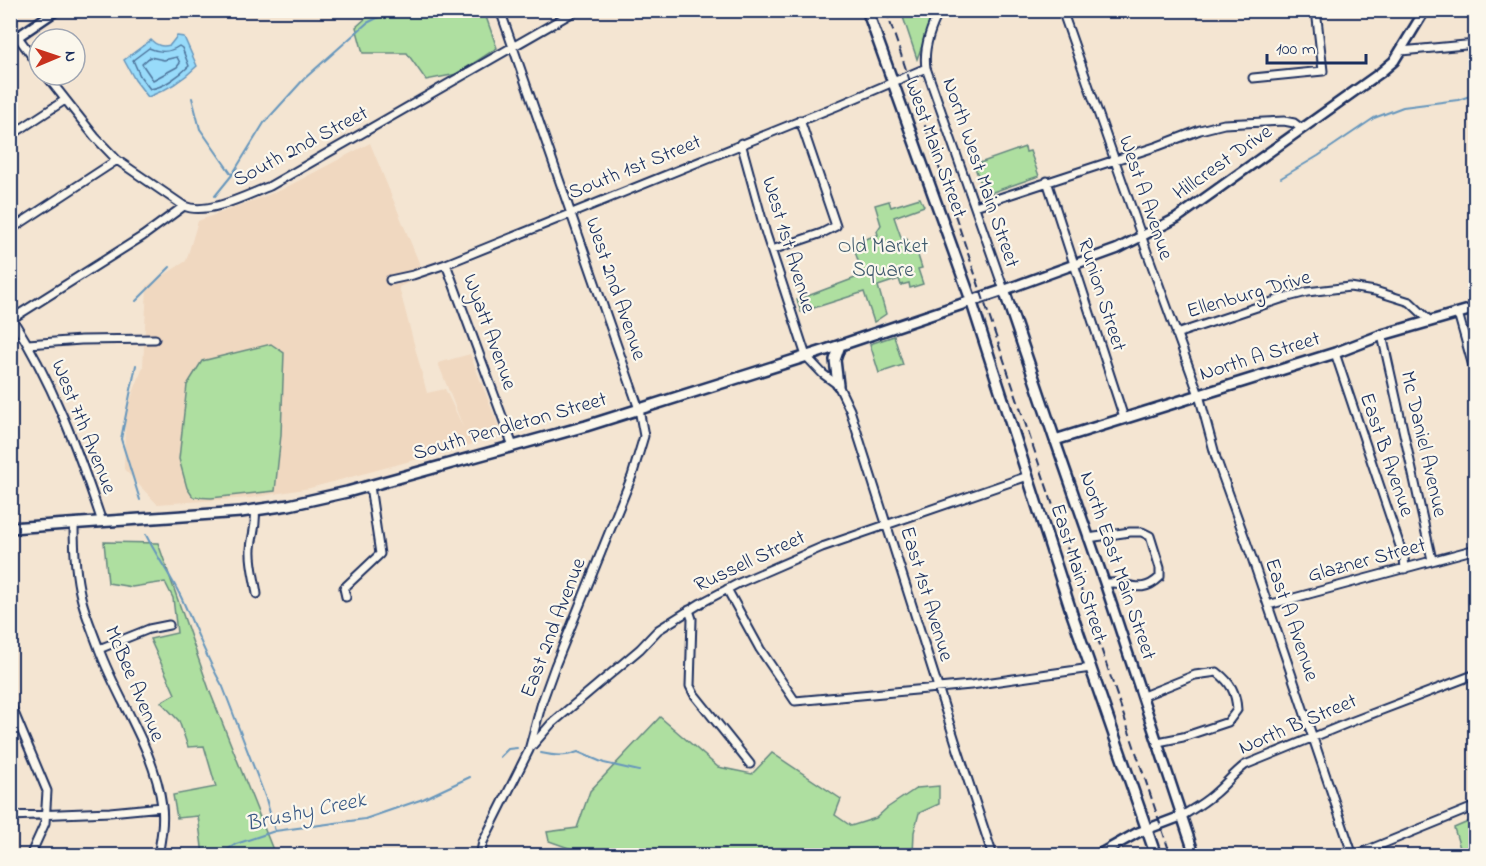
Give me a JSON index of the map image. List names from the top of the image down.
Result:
{
  "streets": {
    "main road": [
      "West Main Street",
      "North A Street",
      "South Pendleton Street",
      "North East Main Street",
      "East Main Street"
    ],
    "street": [
      "South 2nd Street",
      "Hillcrest Drive",
      "South 1st Street",
      "North West Main Street",
      "West A Avenue",
      "West 1st Avenue",
      "West 2nd Avenue",
      "Runion Street",
      "Ellenburg Drive",
      "Wyatt Avenue",
      "West 7th Avenue",
      "Mc Daniel Avenue",
      "East B Avenue",
      "Glazner Street",
      "Russell Street",
      "East 1st Avenue",
      "East A Avenue",
      "East 2nd Avenue",
      "McBee Avenue",
      "North B Street"
    ]
  },
  "crossings": [
    ["South 2nd Street", "West 2nd Avenue"],
    ["West Main Street", "South 1st Street"],
    ["West Main Street", "South Pendleton Street"],
    ["West Main Street", "East Main Street"],
    ["Hillcrest Drive", "North West Main Street"],
    ["Hillcrest Drive", "West A Avenue"],
    ["Hillcrest Drive", "Runion Street"],
    ["Hillcrest Drive", "South Pendleton Street"],
    ["Hillcrest Drive", "North East Main Street"],
    ["South 1st Street", "North West Main Street"],
    ["South 1st Street", "West 1st Avenue"],
    ["South 1st Street", "West 2nd Avenue"],
    ["South 1st Street", "Wyatt Avenue"],
    ["North West Main Street", "South Pendleton Street"],
    ["North West Main Street", "North East Main Street"],
    ["West A Avenue", "Ellenburg Drive"],
    ["West A Avenue", "North A Street"],
    ["West A Avenue", "East A Avenue"],
    ["West 1st Avenue", "South Pendleton Street"],
    ["West 1st Avenue", "East 1st Avenue"],
    ["West 2nd Avenue", "South Pendleton Street"],
    ["West 2nd Avenue", "East 2nd Avenue"],
    ["Runion Street", "North A Street"],
    ["Ellenburg Drive", "North A Street"],
    ["Wyatt Avenue", "South Pendleton Street"],
    ["North A Street", "Mc Daniel Avenue"],
    ["North A Street", "East B Avenue"],
    ["North A Street", "North East Main Street"],
    ["North A Street", "East A Avenue"],
    ["West 7th Avenue", "South Pendleton Street"],
    ["South Pendleton Street", "North East Main Street"],
    ["South Pendleton Street", "East Main Street"],
    ["South Pendleton Street", "East 1st Avenue"],
    ["South Pendleton Street", "East 2nd Avenue"],
    ["South Pendleton Street", "McBee Avenue"],
    ["Mc Daniel Avenue", "Glazner Street"],
    ["East B Avenue", "Glazner Street"],
    ["Glazner Street", "East A Avenue"],
    ["Russell Street", "East Main Street"],
    ["Russell Street", "East 1st Avenue"],
    ["Russell Street", "East 2nd Avenue"],
    ["North East Main Street", "North B Street"],
    ["East Main Street", "North B Street"],
    ["East A Avenue", "North B Street"]
  ],
  "water": ["Brushy Creek"],
  "parks": ["Old Market Square"],
  "scale_bar": "100 m",
  "north": "right"
}
